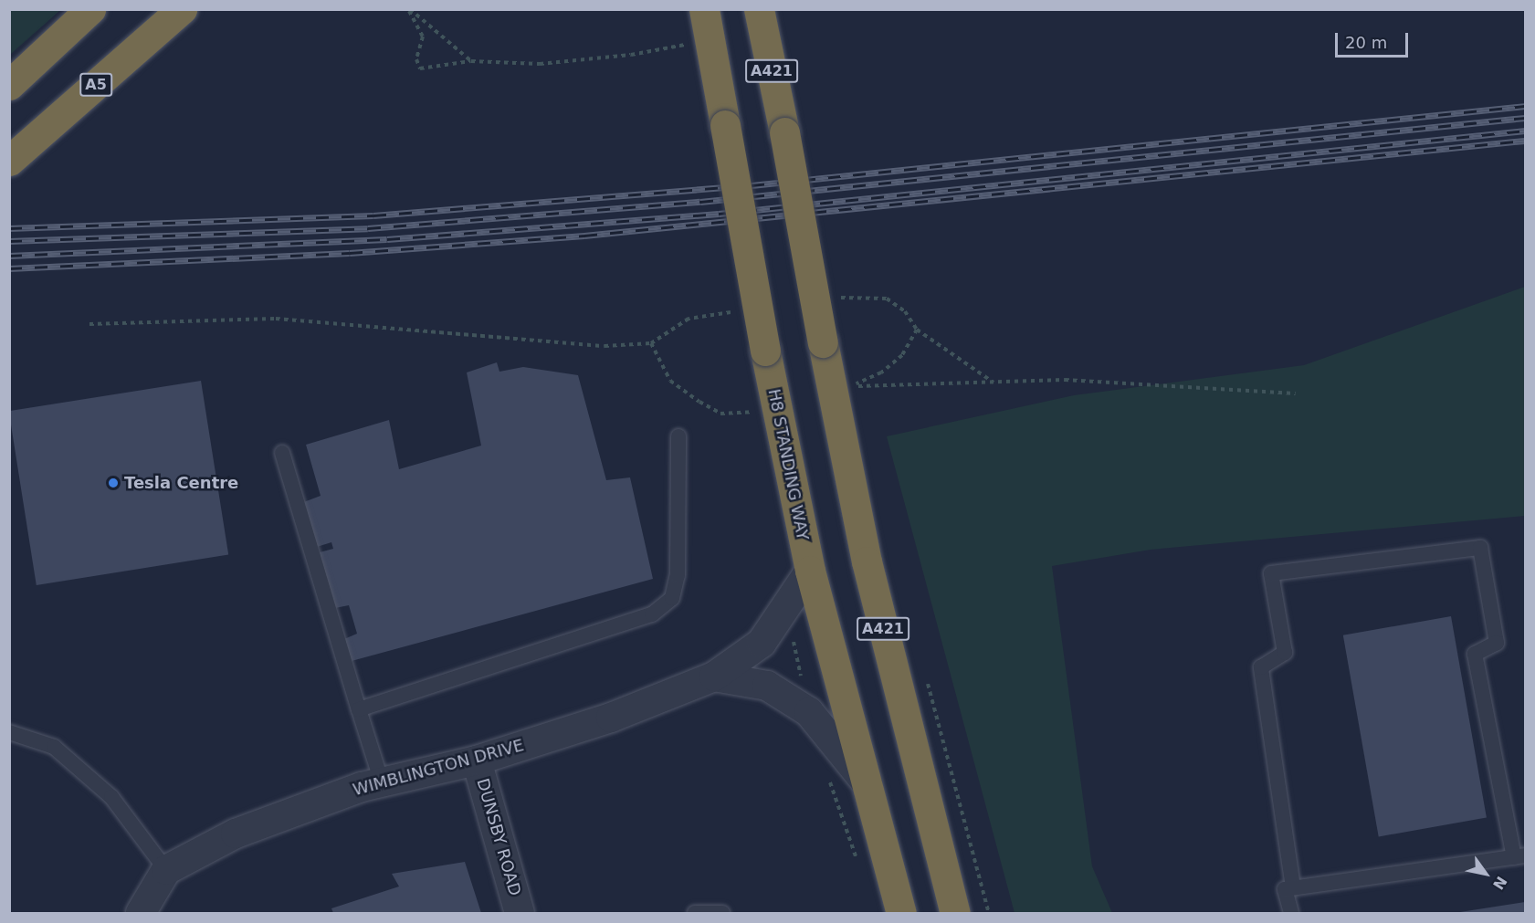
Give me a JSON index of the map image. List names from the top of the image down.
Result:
{
  "streets": {
    "highway": ["A421", "A5", "H8 STANDING WAY"],
    "street": ["WIMBLINGTON DRIVE", "DUNSBY ROAD"]
  },
  "crossings": [
    ["H8 STANDING WAY", "WIMBLINGTON DRIVE"],
    ["WIMBLINGTON DRIVE", "DUNSBY ROAD"]
  ],
  "places": ["Tesla Centre"],
  "scale_bar": "20 m",
  "north": "bottom right"
}
